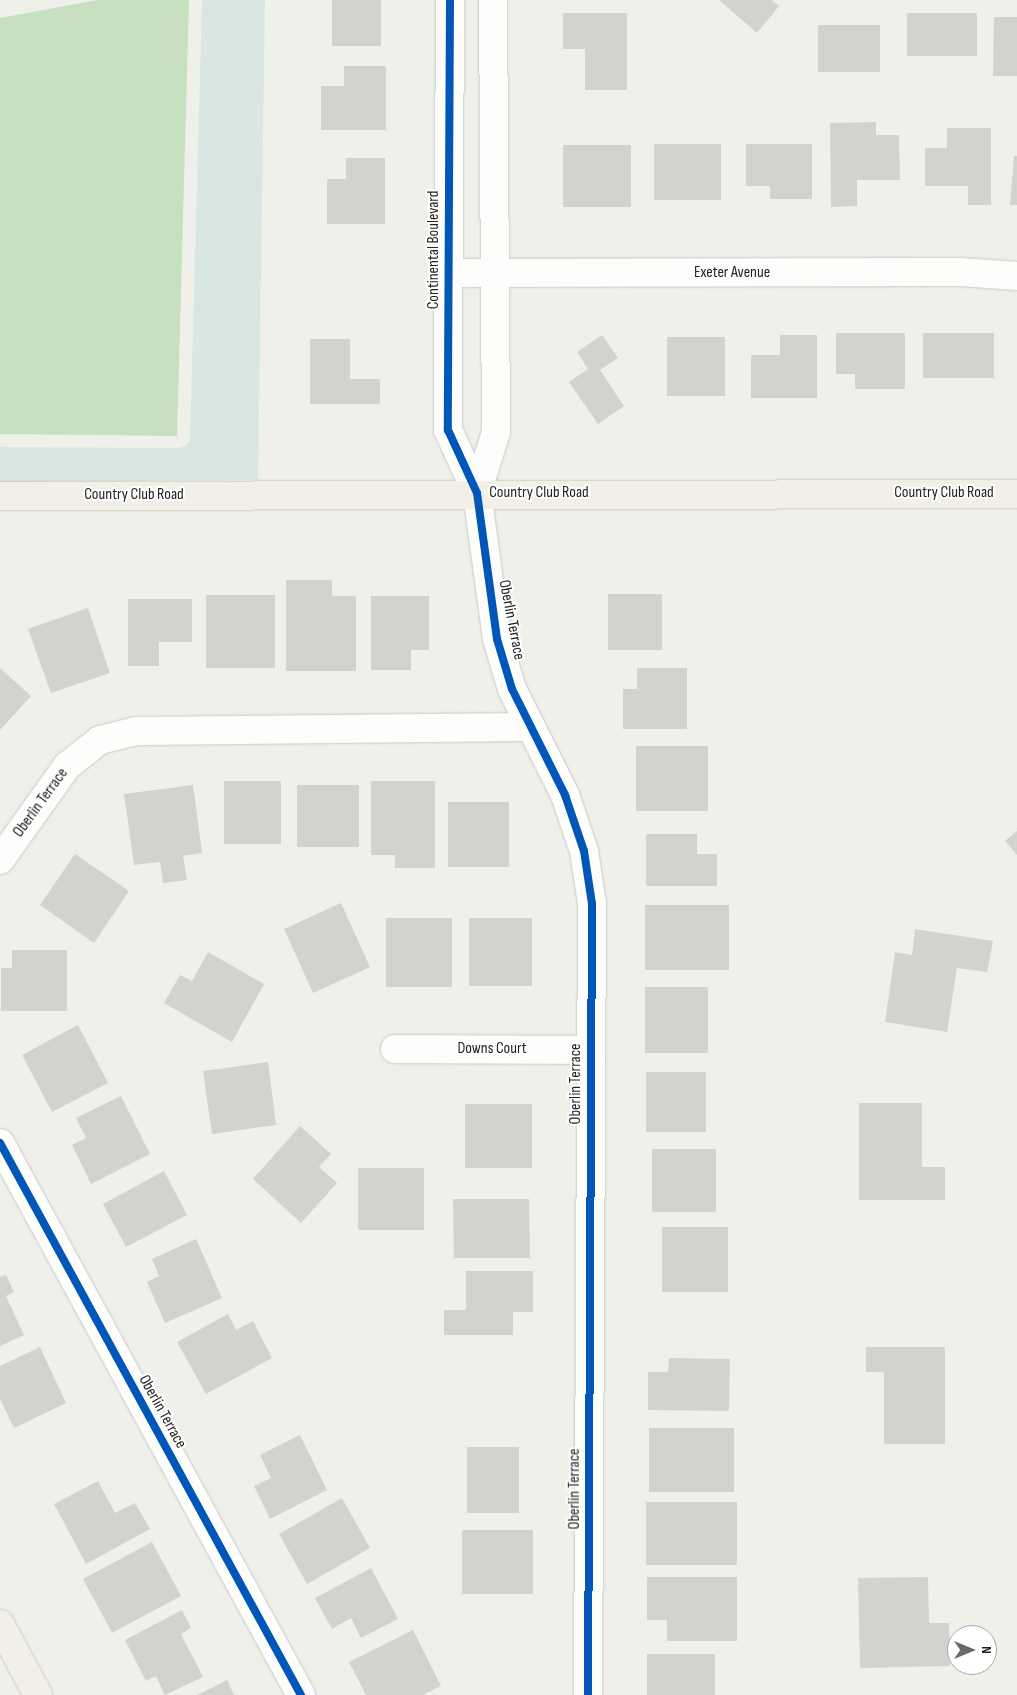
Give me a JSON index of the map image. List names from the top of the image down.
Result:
{
  "streets": {
    "main road": ["Country Club Road"],
    "street": [
      "Continental Boulevard",
      "Exeter Avenue",
      "Oberlin Terrace",
      "Downs Court"
    ]
  },
  "crossings": [
    ["Continental Boulevard", "Exeter Avenue"],
    ["Continental Boulevard", "Country Club Road"],
    ["Continental Boulevard", "Oberlin Terrace"],
    ["Country Club Road", "Oberlin Terrace"],
    ["Oberlin Terrace", "Downs Court"]
  ],
  "north": "right"
}
